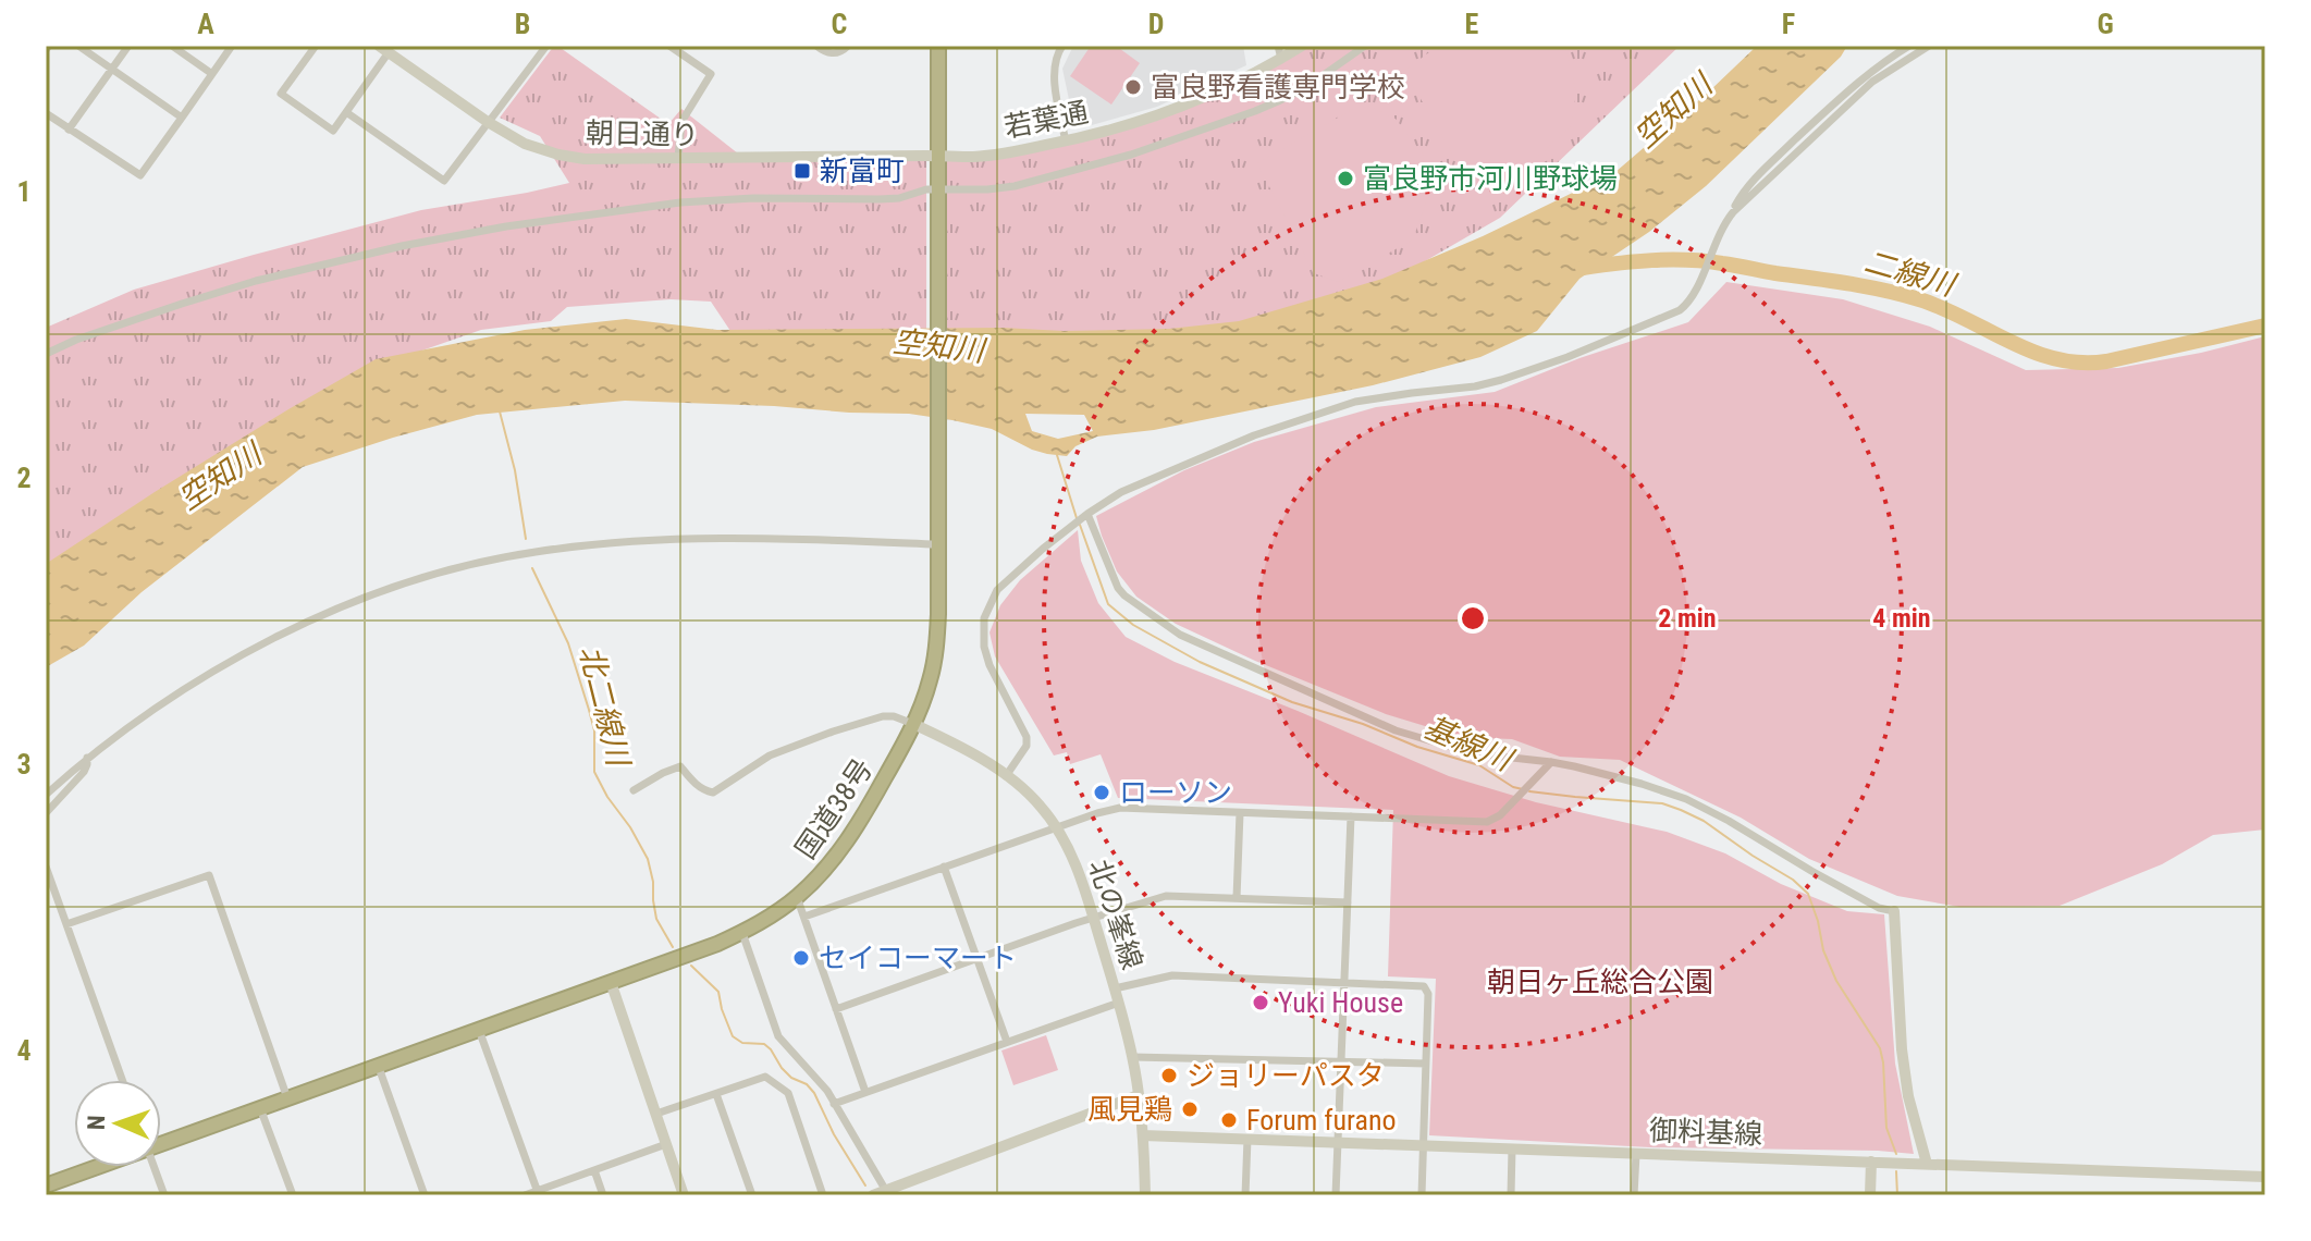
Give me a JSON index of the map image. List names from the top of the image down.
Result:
{
  "streets": {
    "highway": ["国道38号"],
    "street": [
      "若葉通",
      "朝日通り",
      "北の峯線",
      "御料基線"
    ]
  },
  "crossings": [
    ["若葉通", "朝日通り"],
    ["若葉通", "国道38号"],
    ["朝日通り", "国道38号"],
    ["国道38号", "北の峯線"],
    ["北の峯線", "御料基線"]
  ],
  "water": [
    "空知川",
    "二線川",
    "北二線川",
    "基線川"
  ],
  "parks": ["朝日ヶ丘総合公園"],
  "places": {
    "other": [
      "富良野看護専門学校",
      "富良野市河川野球場",
      "ローソン",
      "セイコーマート",
      "Yuki House",
      "ジョリーパスタ",
      "風見鶏",
      "Forum furano"
    ],
    "transit": ["新富町"]
  },
  "north": "left",
  "grid": {
    "columns": [
      "A",
      "B",
      "C",
      "D",
      "E",
      "F",
      "G"
    ],
    "rows": [
      "1",
      "2",
      "3",
      "4"
    ]
  },
  "rings": ["2 min", "4 min"]
}
